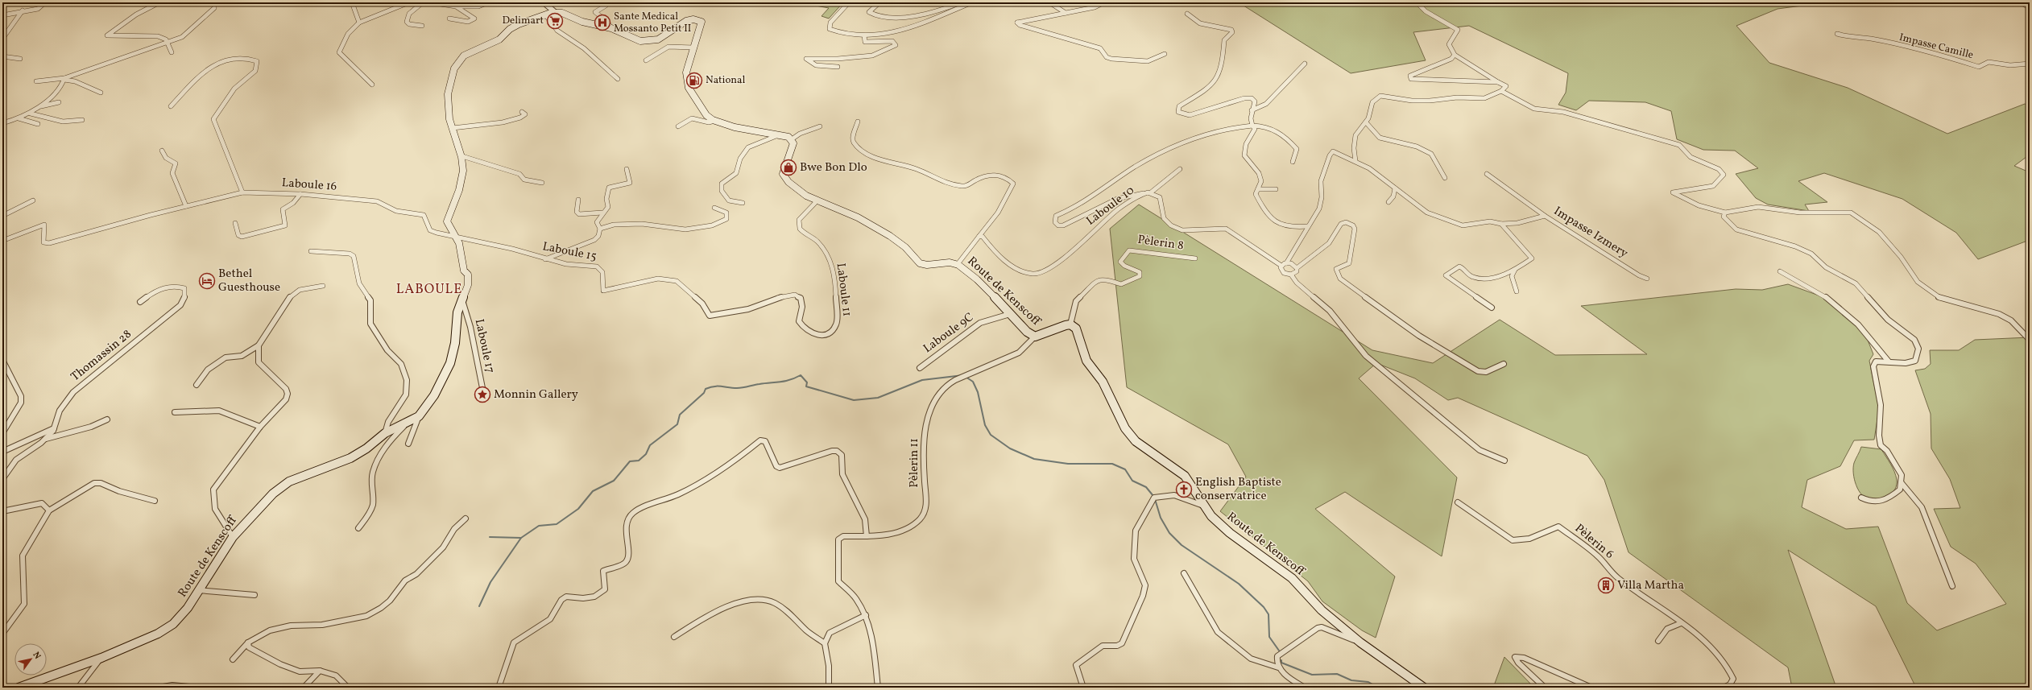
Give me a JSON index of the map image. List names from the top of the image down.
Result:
{
  "streets": {
    "main road": ["Route de Kenscoff"],
    "street": [
      "Impasse Camille",
      "Laboule 16",
      "Laboule 10",
      "Impasse Izmery",
      "Pèlerin 8",
      "Laboule 15",
      "Laboule 11",
      "Laboule 9C",
      "Laboule 17",
      "Thomassin 28",
      "Pèlerin 11",
      "Pèlerin 6"
    ]
  },
  "crossings": [
    ["Laboule 16", "Laboule 15"],
    ["Laboule 16", "Route de Kenscoff"],
    ["Pèlerin 8", "Route de Kenscoff"],
    ["Laboule 15", "Laboule 11"],
    ["Laboule 15", "Route de Kenscoff"],
    ["Laboule 11", "Route de Kenscoff"],
    ["Route de Kenscoff", "Laboule 9C"],
    ["Route de Kenscoff", "Laboule 17"],
    ["Route de Kenscoff", "Pèlerin 11"]
  ],
  "districts": ["LABOULE"],
  "places": {
    "supermarket": ["Delimart"],
    "hospital": ["Sante Medical Mossanto Petit II"],
    "fuel station": ["National"],
    "shop": ["Bwe Bon Dlo"],
    "hotel": ["Bethel Guesthouse"],
    "place": ["Monnin Gallery"],
    "church": ["English Baptiste conservatrice"],
    "building": ["Villa Martha"]
  },
  "north": "top right"
}
